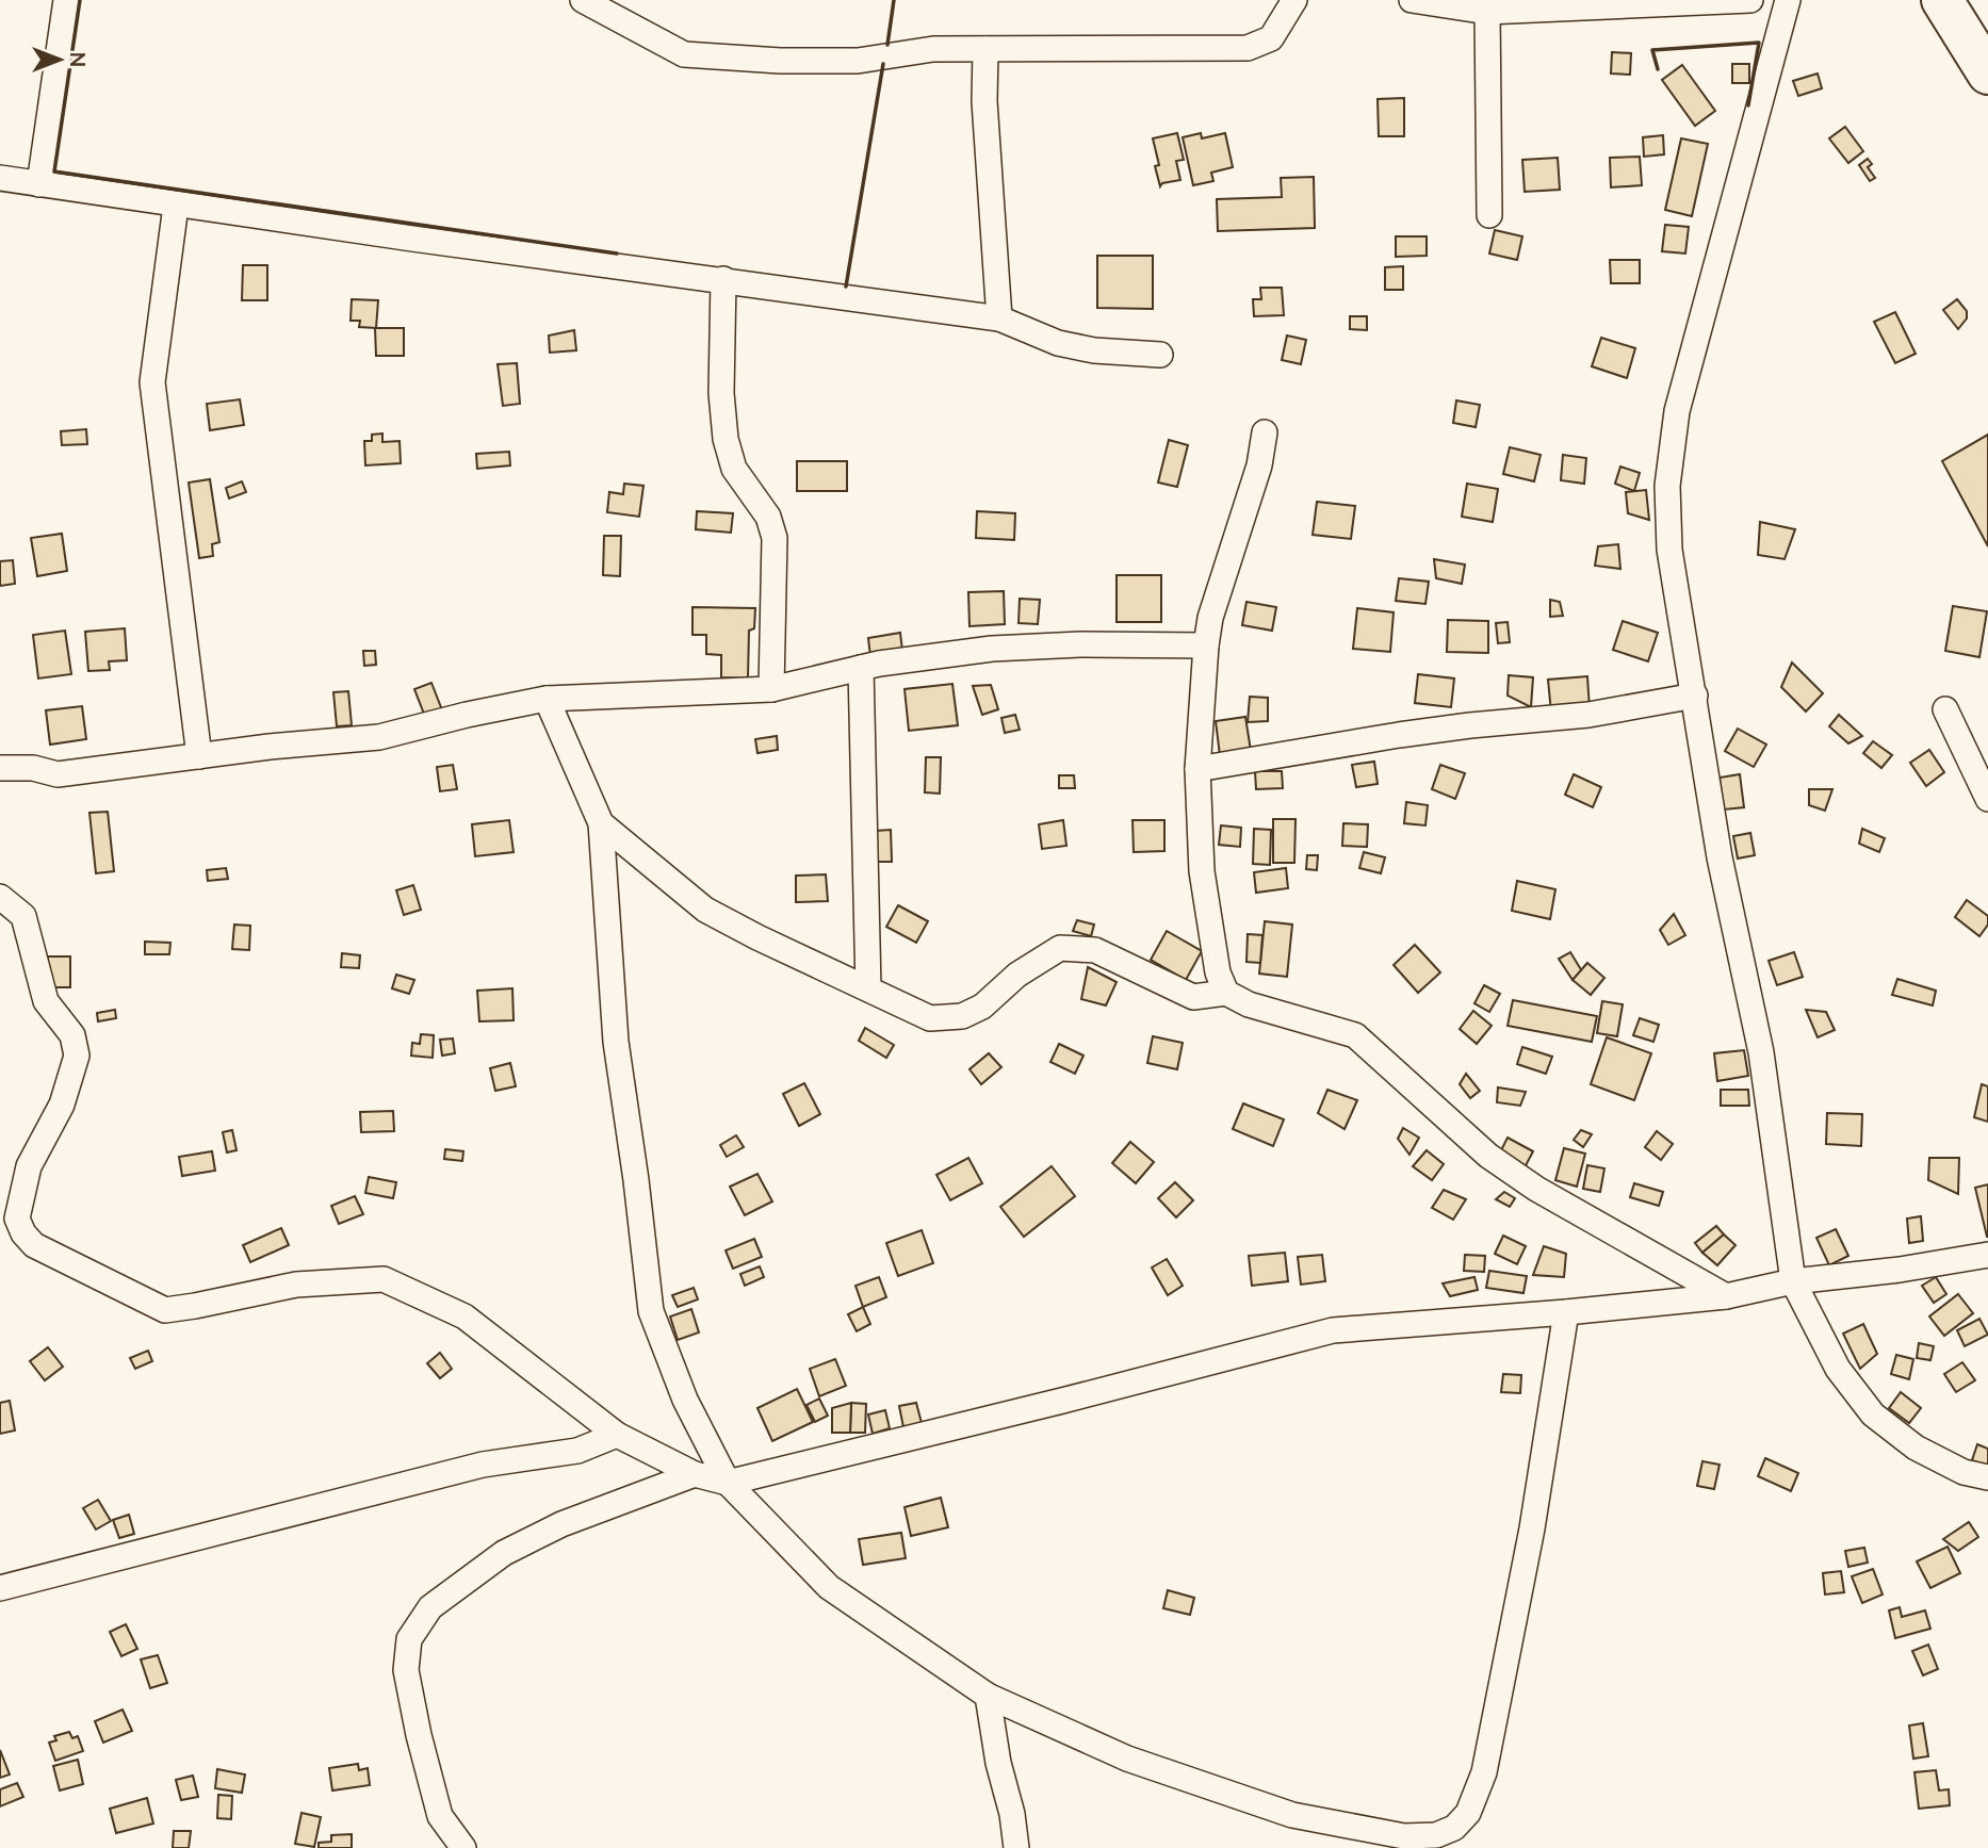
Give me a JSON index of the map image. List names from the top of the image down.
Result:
{
  "north": "right"
}
